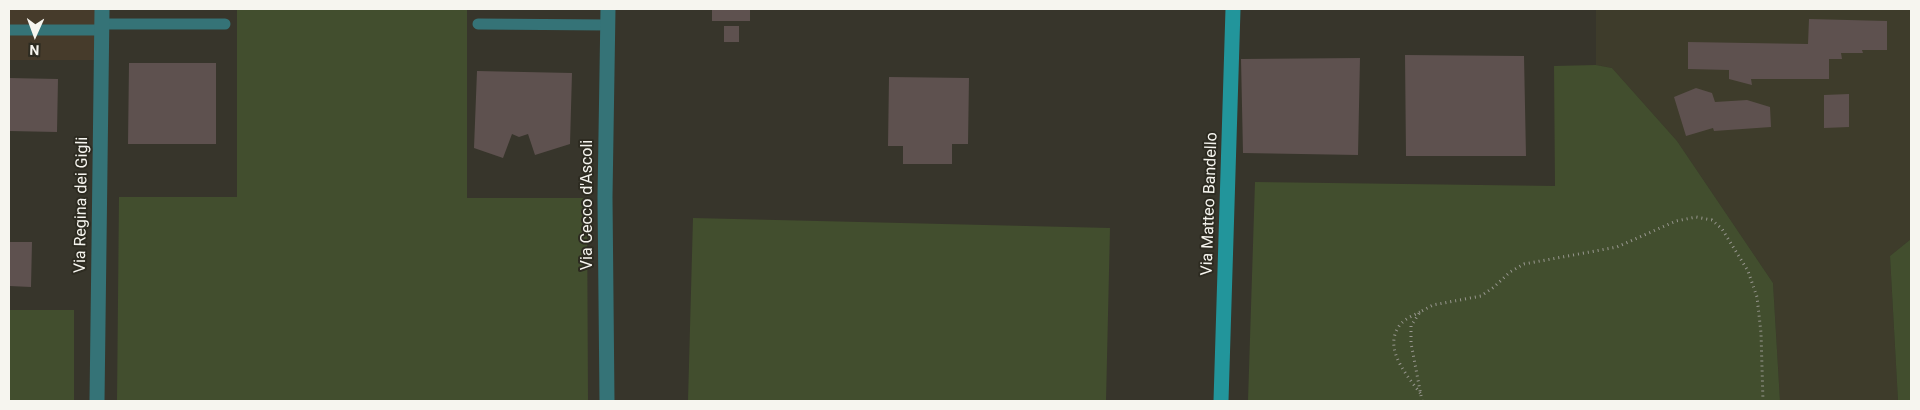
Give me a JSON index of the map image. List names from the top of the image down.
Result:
{
  "streets": {
    "street": ["Via Matteo Bandello", "Via Regina dei Gigli", "Via Cecco d'Ascoli"]
  },
  "north": "bottom"
}
